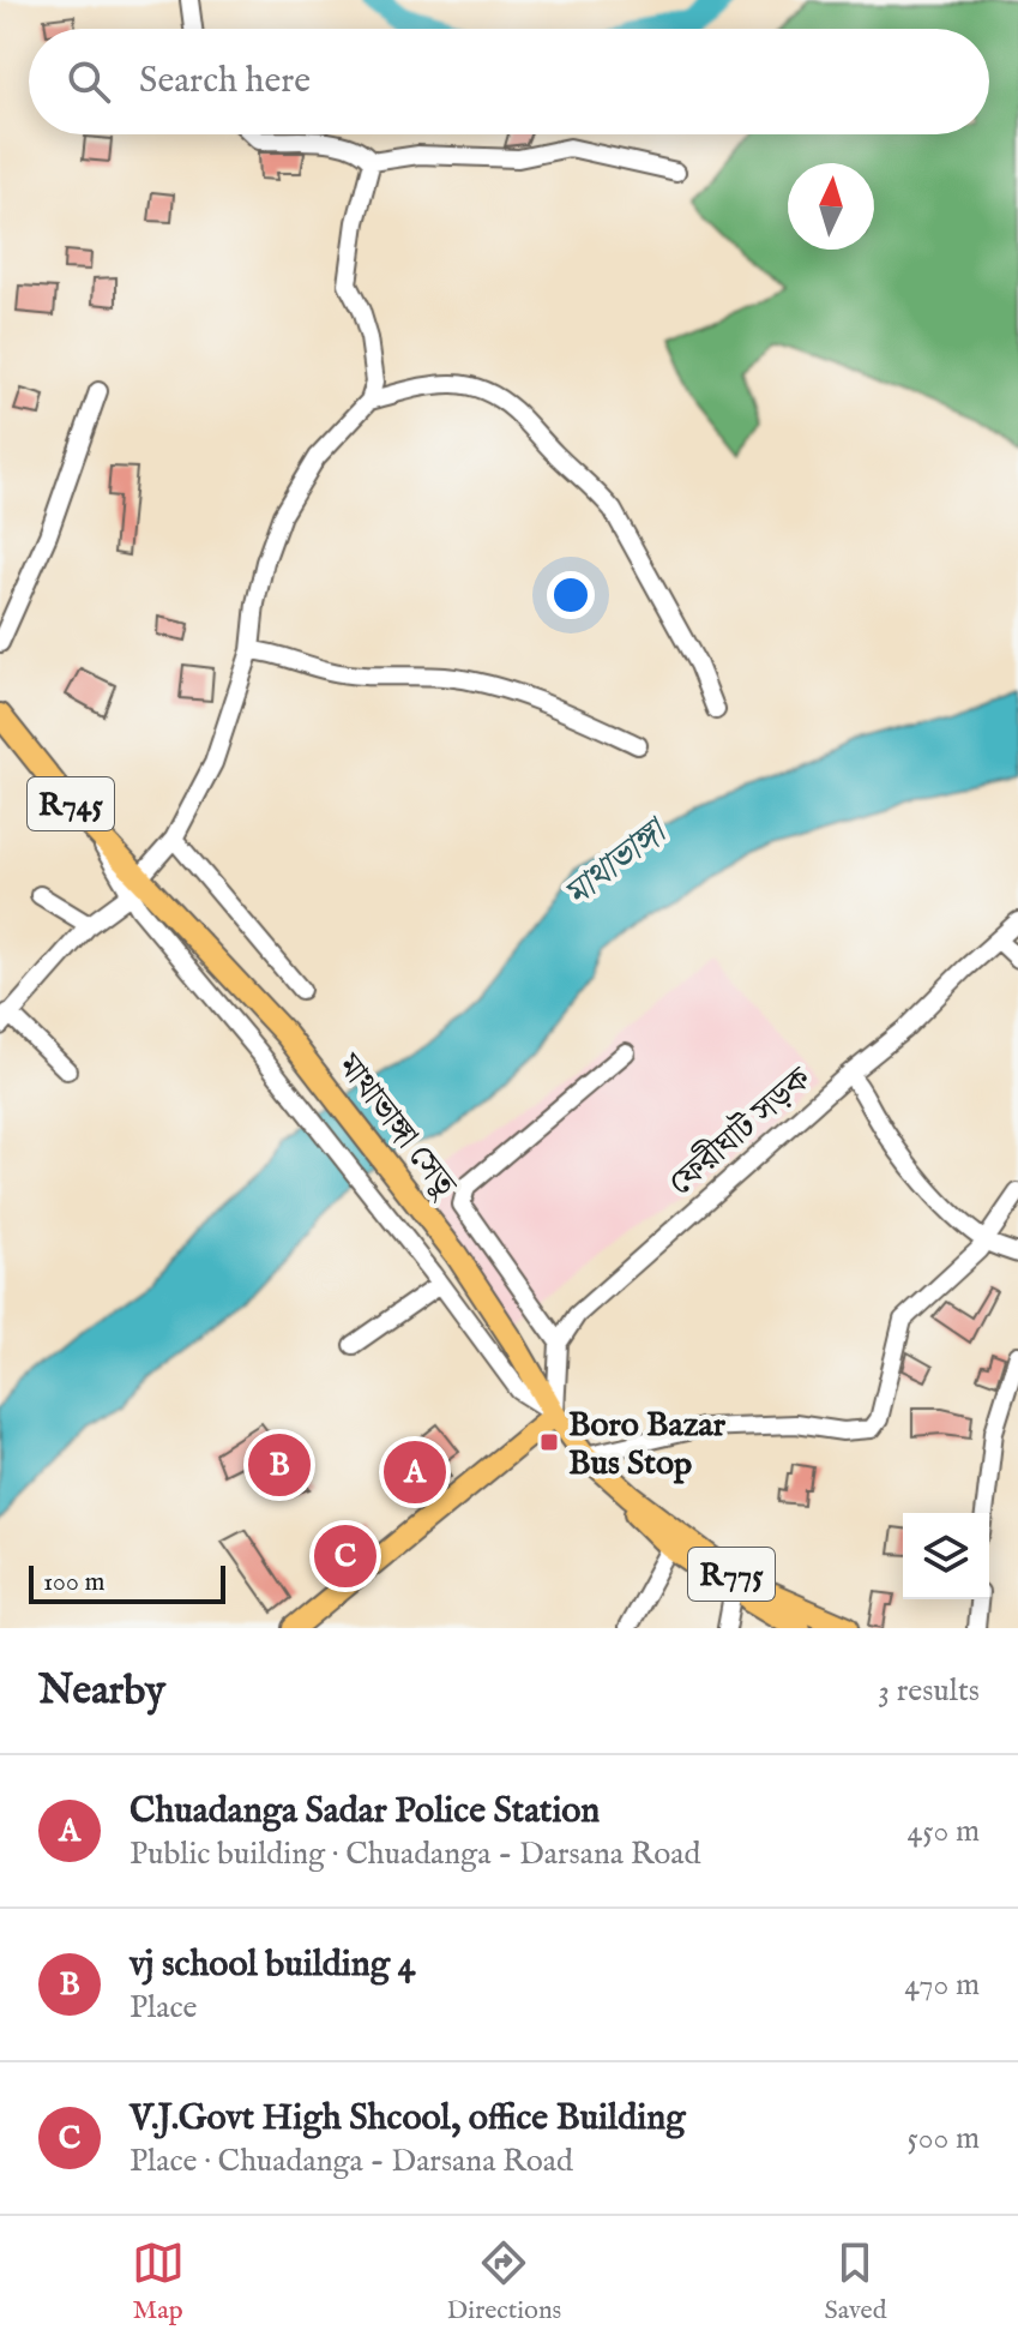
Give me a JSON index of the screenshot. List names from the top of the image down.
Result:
{
  "streets": {
    "main road": ["R745", "মাথাভাঙ্গা সেতু", "R775"],
    "street": ["ফেরীঘাট সড়ক"]
  },
  "crossings": [
    ["R745", "মাথাভাঙ্গা সেতু"],
    ["মাথাভাঙ্গা সেতু", "R775"]
  ],
  "water": ["মাথাভাঙ্গা"],
  "places": {
    "transit": ["Boro Bazar Bus Stop"]
  },
  "scale_bar": "100 m",
  "north": "top",
  "page": {
    "search": "Search here",
    "pins": ["B", "A", "C"],
    "scale": "100 m",
    "heading": ["Nearby", "3 results"],
    "list": [
      {
        "mark": "A",
        "name": "Chuadanga Sadar Police Station",
        "note": "Public building · Chuadanga - Darsana Road",
        "value": "450 m"
      },
      {
        "mark": "B",
        "name": "vj school building 4",
        "note": "Place",
        "value": "470 m"
      },
      {
        "mark": "C",
        "name": "V.J.Govt High Shcool, office Building",
        "note": "Place · Chuadanga - Darsana Road",
        "value": "500 m"
      }
    ],
    "nav": ["Map", "Directions", "Saved"]
  }
}
